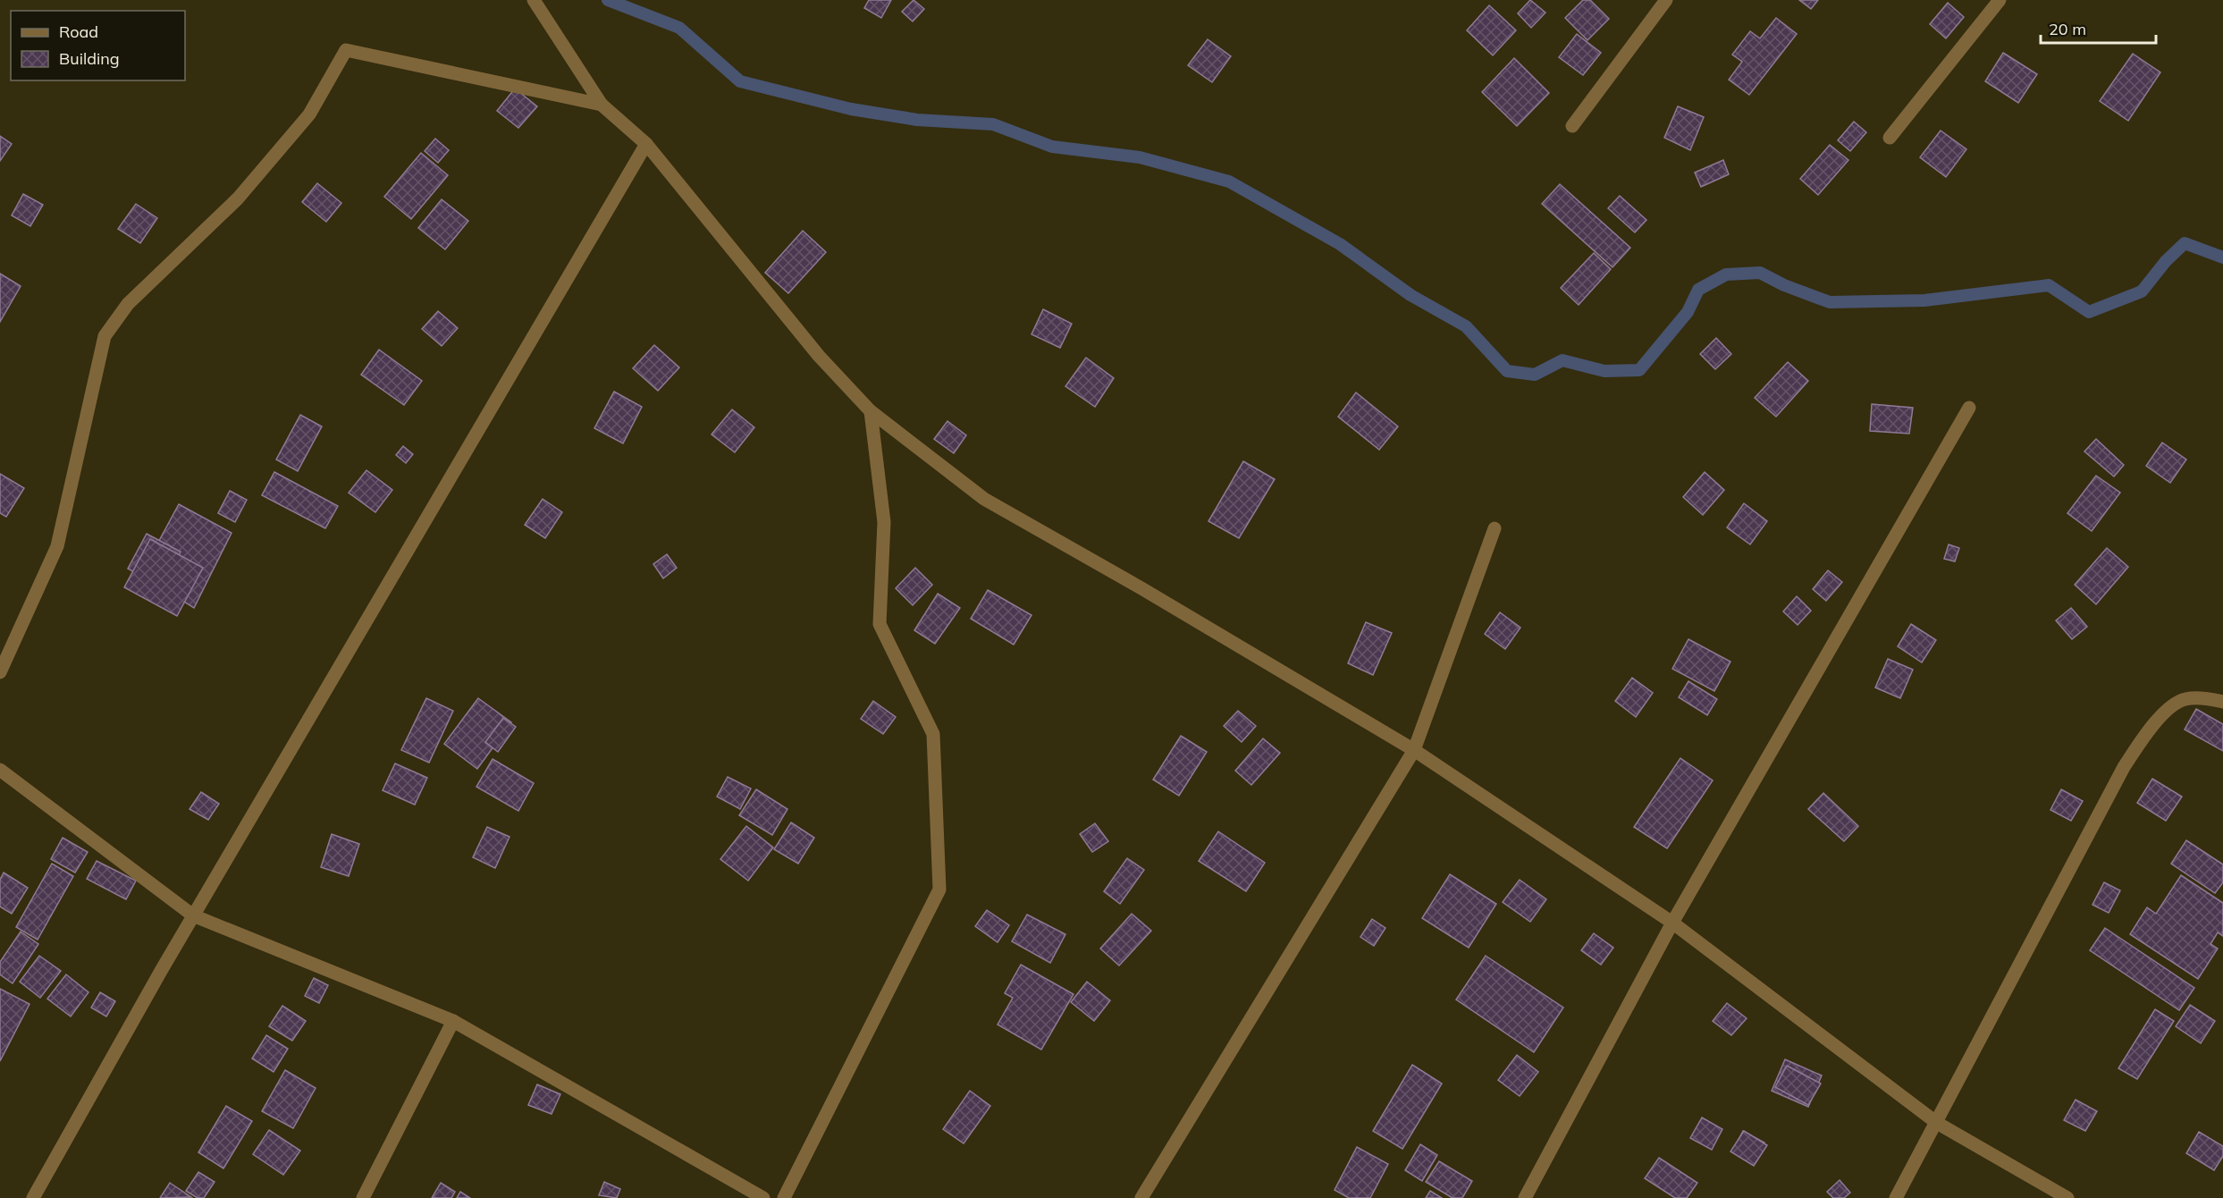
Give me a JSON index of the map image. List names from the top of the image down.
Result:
{
  "legend": ["Road", "Building"],
  "scale_bar": "20 m"
}
